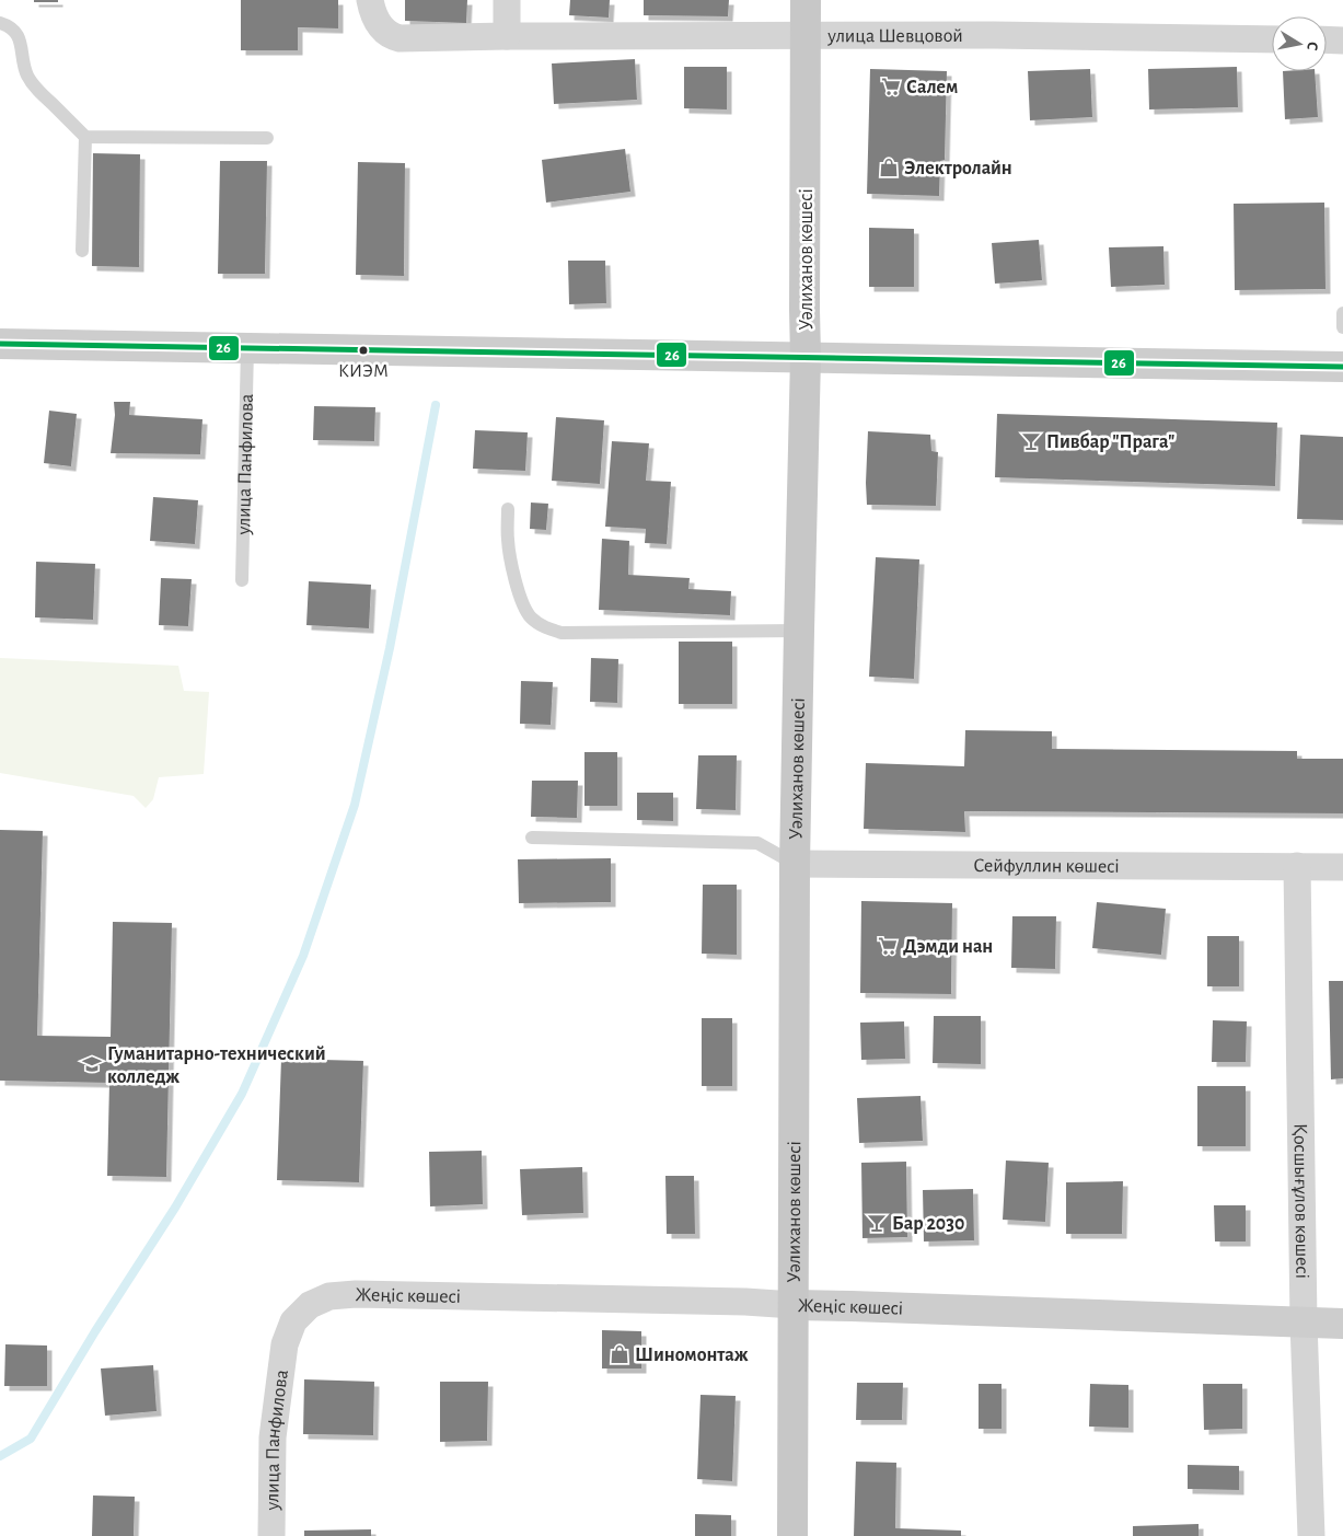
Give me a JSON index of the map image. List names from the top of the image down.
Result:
{
  "streets": {
    "main road": ["Уәлиханов көшесі", "Жеңіс көшесі"],
    "street": [
      "улица Шевцовой",
      "улица Панфилова",
      "Сейфуллин көшесі",
      "Қосшығұлов көшесі"
    ]
  },
  "crossings": [
    ["улица Шевцовой", "Уәлиханов көшесі"],
    ["Уәлиханов көшесі", "Сейфуллин көшесі"],
    ["Уәлиханов көшесі", "Жеңіс көшесі"],
    ["улица Панфилова", "Жеңіс көшесі"],
    ["Сейфуллин көшесі", "Қосшығұлов көшесі"],
    ["Қосшығұлов көшесі", "Жеңіс көшесі"]
  ],
  "places": {
    "supermarket": ["Салем", "Дэмди нан"],
    "shop": ["Электролайн", "Шиномонтаж"],
    "other": ["КИЭМ"],
    "bar": ["Пивбар \"Прага\"", "Бар 2030"],
    "school or university": ["Гуманитарно-технический колледж"]
  },
  "lines": ["transit line 26"],
  "north": "right"
}
